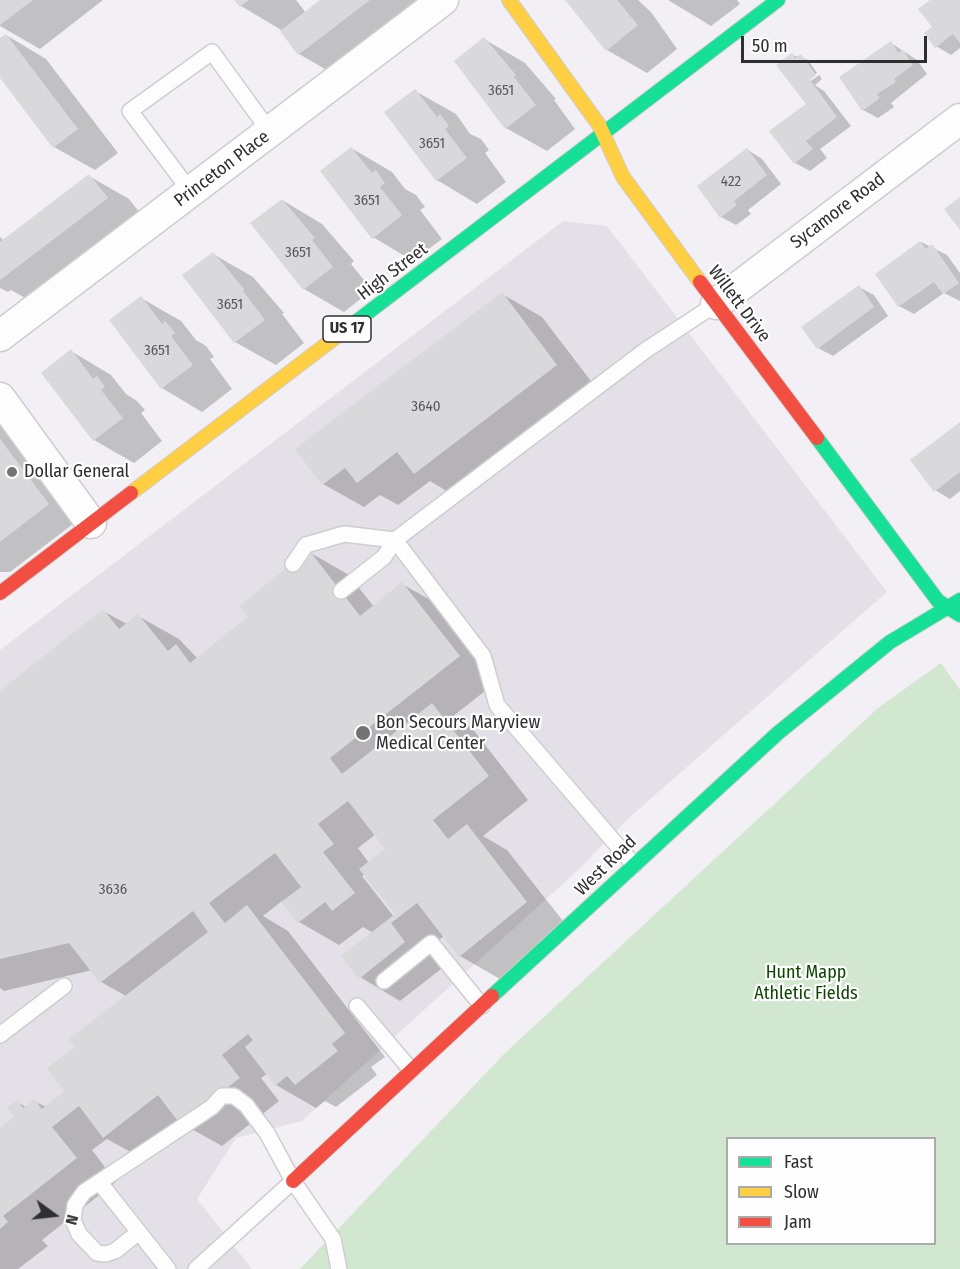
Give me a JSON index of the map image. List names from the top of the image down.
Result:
{
  "streets": {
    "street": [
      "Princeton Place",
      "Sycamore Road",
      "High Street",
      "Willett Drive",
      "US 17",
      "West Road"
    ]
  },
  "crossings": [
    ["Sycamore Road", "Willett Drive"],
    ["High Street", "Willett Drive"],
    ["Willett Drive", "West Road"]
  ],
  "parks": ["Hunt Mapp Athletic Fields"],
  "places": ["Dollar General", "Bon Secours Maryview Medical Center"],
  "house_numbers": [
    "3651",
    "3651",
    "422",
    "3651",
    "3651",
    "3651",
    "3651",
    "3640",
    "3636"
  ],
  "legend": ["Fast", "Slow", "Jam"],
  "scale_bar": "50 m",
  "north": "right"
}
